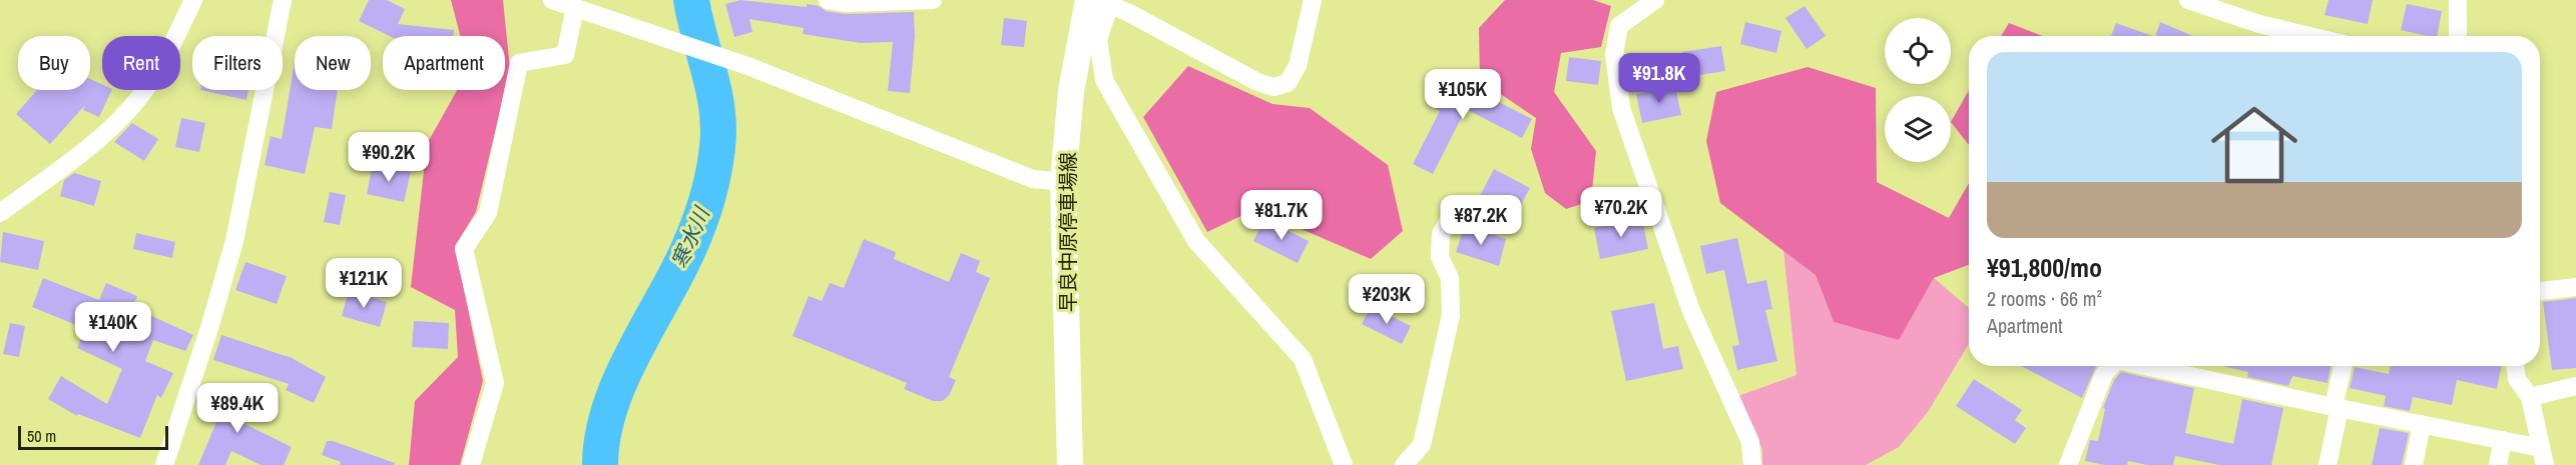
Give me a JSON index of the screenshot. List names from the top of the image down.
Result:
{
  "streets": {
    "main road": ["早良中原停車場線"]
  },
  "water": ["寒水川"],
  "scale_bar": "50 m",
  "page": {
    "chip": [
      "Buy",
      "Rent",
      "Filters",
      "New",
      "Apartment"
    ],
    "list": [
      {
        "name": "¥91,800/mo",
        "note": "2 rooms · 66 m² · Apartment"
      }
    ],
    "price": [
      "¥91.8K",
      "¥105K",
      "¥90.2K",
      "¥70.2K",
      "¥81.7K",
      "¥87.2K",
      "¥121K",
      "¥203K",
      "¥140K",
      "¥89.4K"
    ],
    "scale": "50 m"
  }
}
